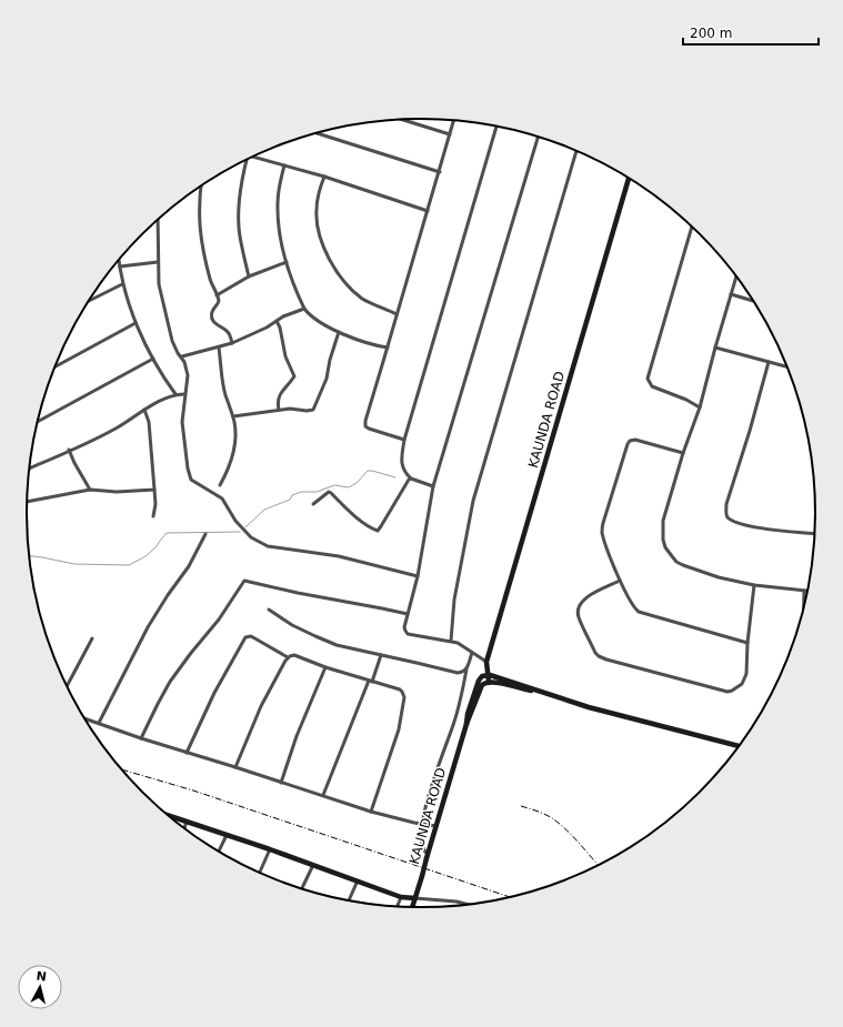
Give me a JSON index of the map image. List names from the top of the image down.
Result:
{
  "streets": {
    "street": ["KAUNDA ROAD"]
  },
  "scale_bar": "200 m",
  "north": "top"
}
